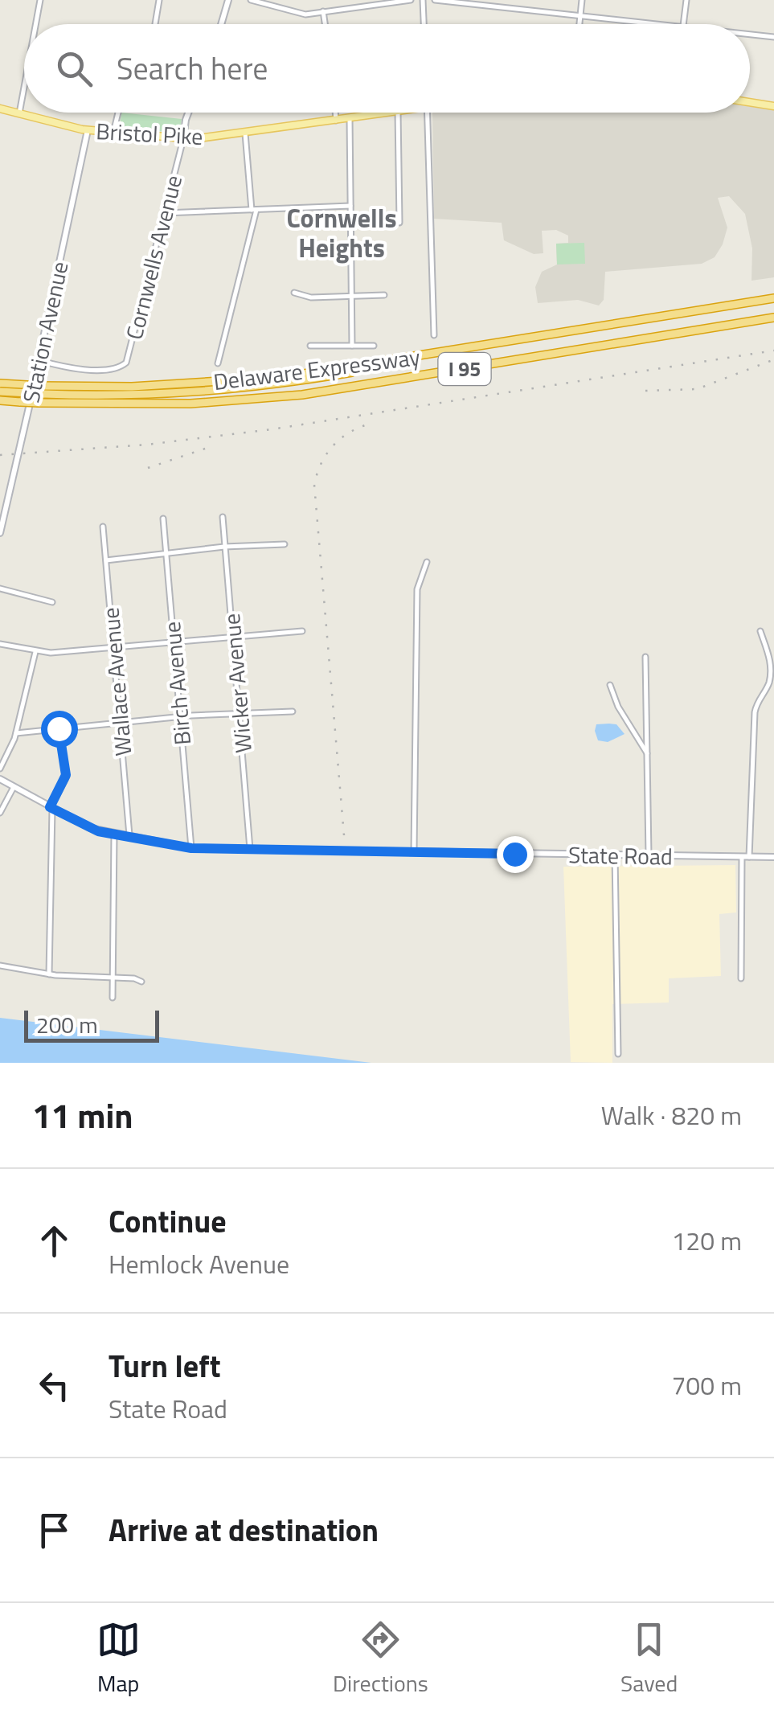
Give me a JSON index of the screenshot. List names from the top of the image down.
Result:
{
  "streets": {
    "highway": ["Delaware Expressway", "I 95"],
    "main road": [
      "Bristol Pike",
      "Cornwells Avenue",
      "Station Avenue",
      "State Road"
    ],
    "street": ["Wallace Avenue", "Birch Avenue", "Wicker Avenue"]
  },
  "crossings": [
    ["Bristol Pike", "Cornwells Avenue"],
    ["Bristol Pike", "Station Avenue"],
    ["Cornwells Avenue", "Station Avenue"],
    ["Wallace Avenue", "State Road"],
    ["Birch Avenue", "State Road"],
    ["Wicker Avenue", "State Road"]
  ],
  "districts": ["Cornwells Heights"],
  "scale_bar": "200 m",
  "page": {
    "search": "Search here",
    "scale": "200 m",
    "heading": ["11 min", "Walk · 820 m"],
    "list": [
      ["Continue", "Hemlock Avenue", "120 m"],
      ["Turn left", "State Road", "700 m"],
      "Arrive at destination"
    ],
    "nav": ["Map", "Directions", "Saved"]
  }
}
